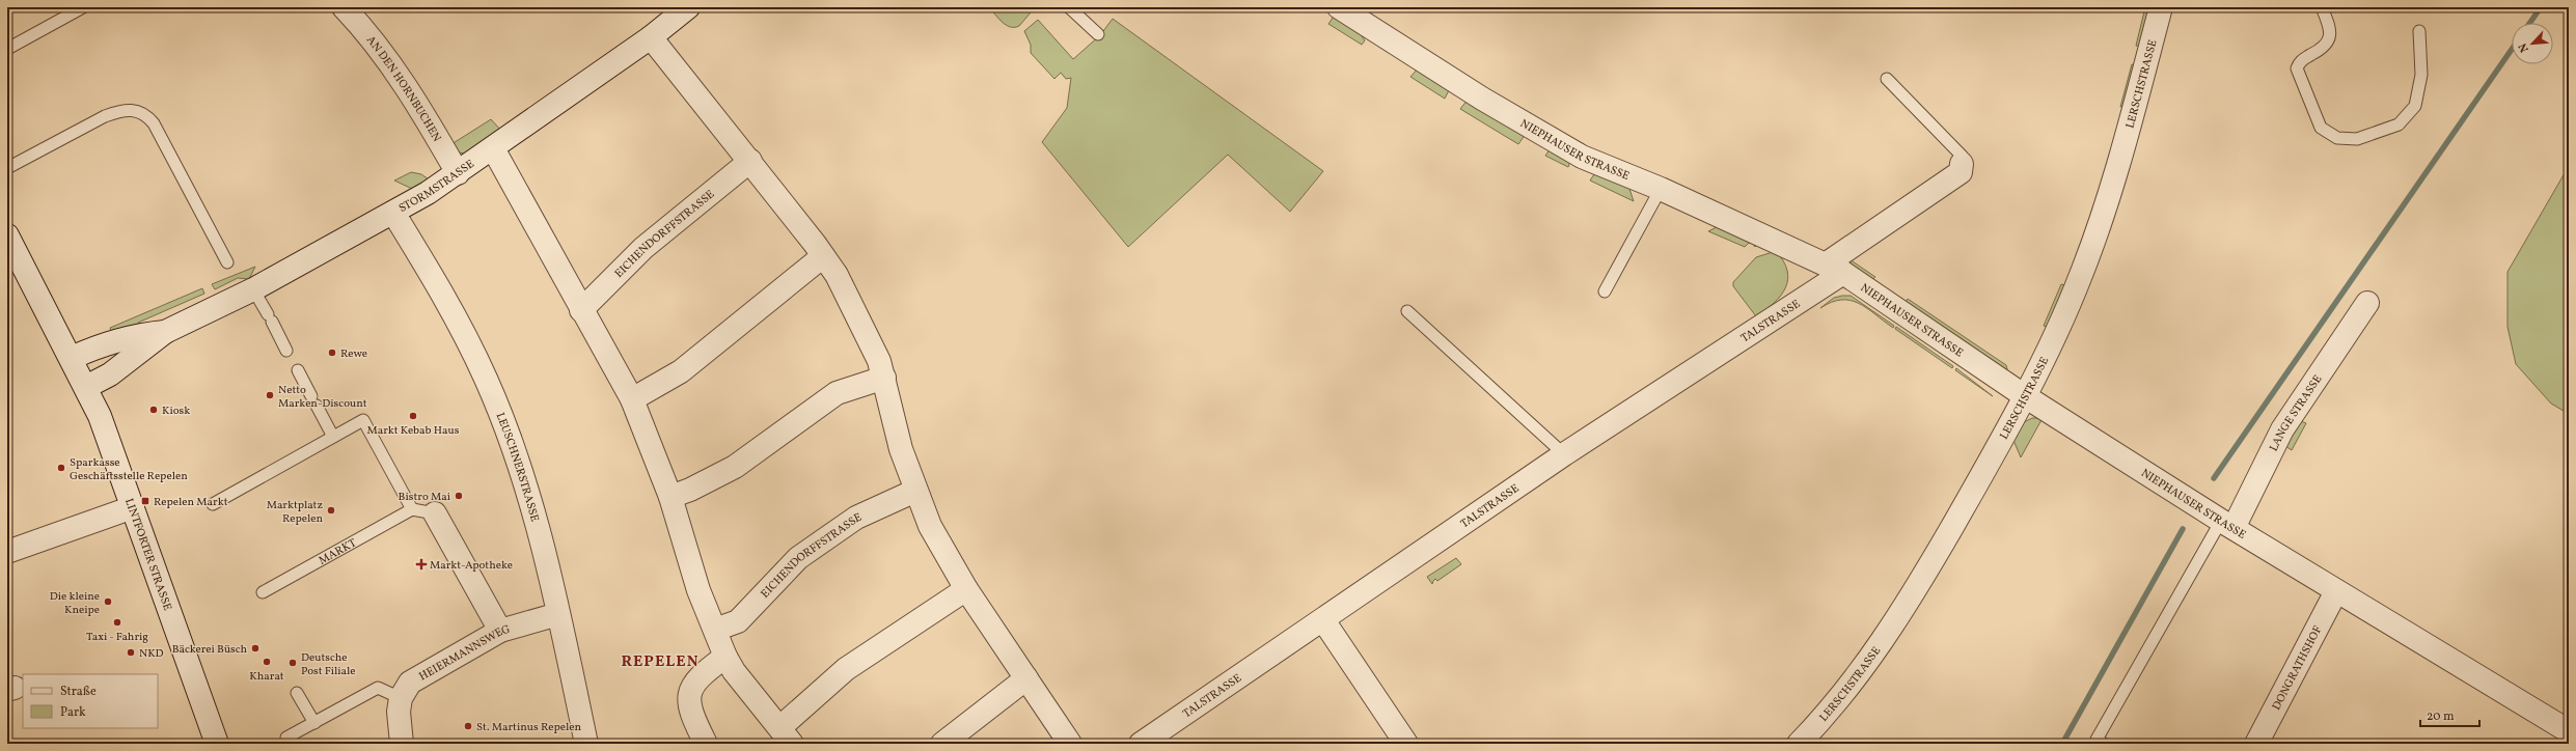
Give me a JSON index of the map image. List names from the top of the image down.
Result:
{
  "streets": {
    "street": [
      "LERSCHSTRASSE",
      "AN DEN HORNBUCHEN",
      "NIEPHAUSER STRASSE",
      "STORMSTRASSE",
      "EICHENDORFFSTRASSE",
      "TALSTRASSE",
      "LANGE STRASSE",
      "LEUSCHNERSTRASSE",
      "LINTFORTER STRASSE",
      "HEIERMANNSWEG",
      "DONGRATHSHOF"
    ],
    "lane": ["MARKT"]
  },
  "crossings": [
    ["LERSCHSTRASSE", "NIEPHAUSER STRASSE"],
    ["AN DEN HORNBUCHEN", "STORMSTRASSE"],
    ["NIEPHAUSER STRASSE", "TALSTRASSE"],
    ["NIEPHAUSER STRASSE", "LANGE STRASSE"],
    ["NIEPHAUSER STRASSE", "DONGRATHSHOF"],
    ["STORMSTRASSE", "LEUSCHNERSTRASSE"],
    ["STORMSTRASSE", "LINTFORTER STRASSE"],
    ["LEUSCHNERSTRASSE", "HEIERMANNSWEG"]
  ],
  "districts": ["REPELEN"],
  "places": {
    "other": [
      "Rewe",
      "Netto Marken-Discount",
      "Kiosk",
      "Markt Kebab Haus",
      "Sparkasse Geschäftsstelle Repelen",
      "Bistro Mai",
      "Marktplatz Repelen",
      "Die kleine Kneipe",
      "Taxi - Fahrig",
      "Bäckerei Büsch",
      "NKD",
      "Kharat",
      "Deutsche Post Filiale",
      "St. Martinus Repelen"
    ],
    "transit": ["Repelen Markt"],
    "health": ["Markt-Apotheke"]
  },
  "legend": ["Straße", "Park"],
  "scale_bar": "20 m",
  "north": "bottom left"
}
